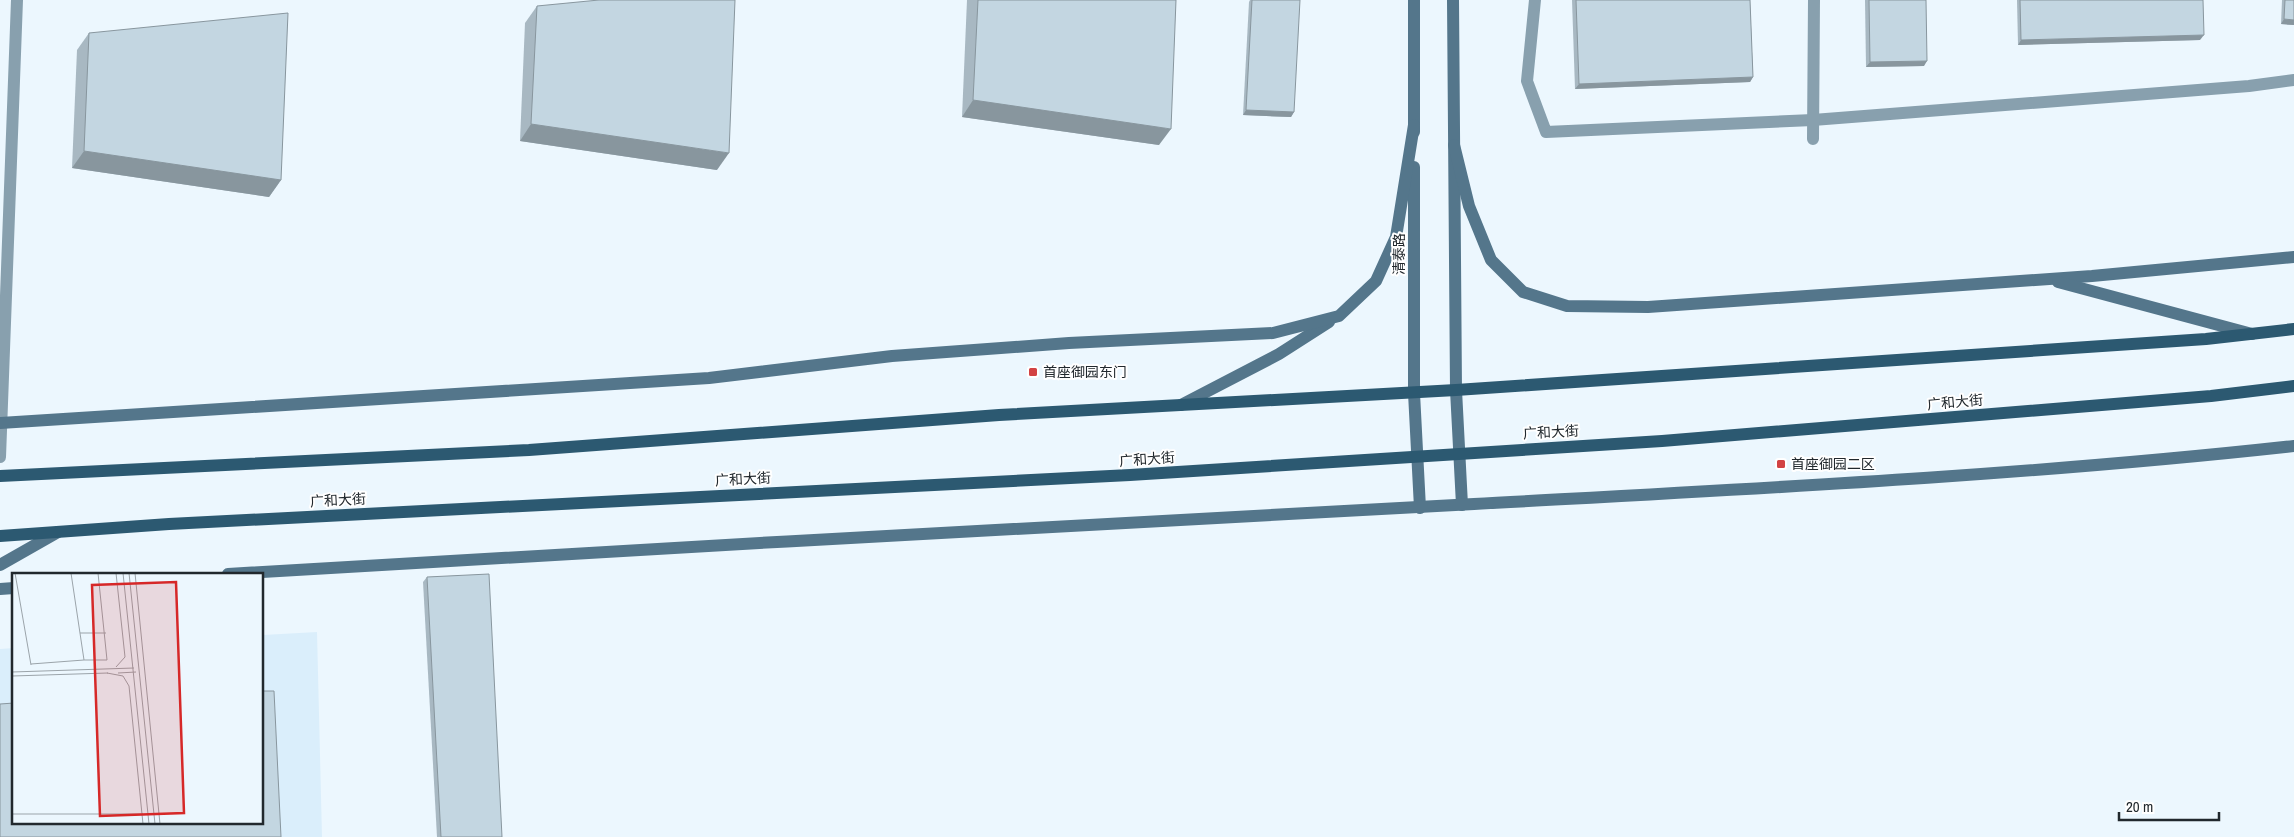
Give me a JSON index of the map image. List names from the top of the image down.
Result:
{
  "streets": {
    "main road": ["广和大街"],
    "street": ["清泰路"]
  },
  "crossings": [
    ["清泰路", "广和大街"]
  ],
  "places": {
    "transit": ["首座御园东门", "首座御园二区"]
  },
  "scale_bar": "20 m"
}
